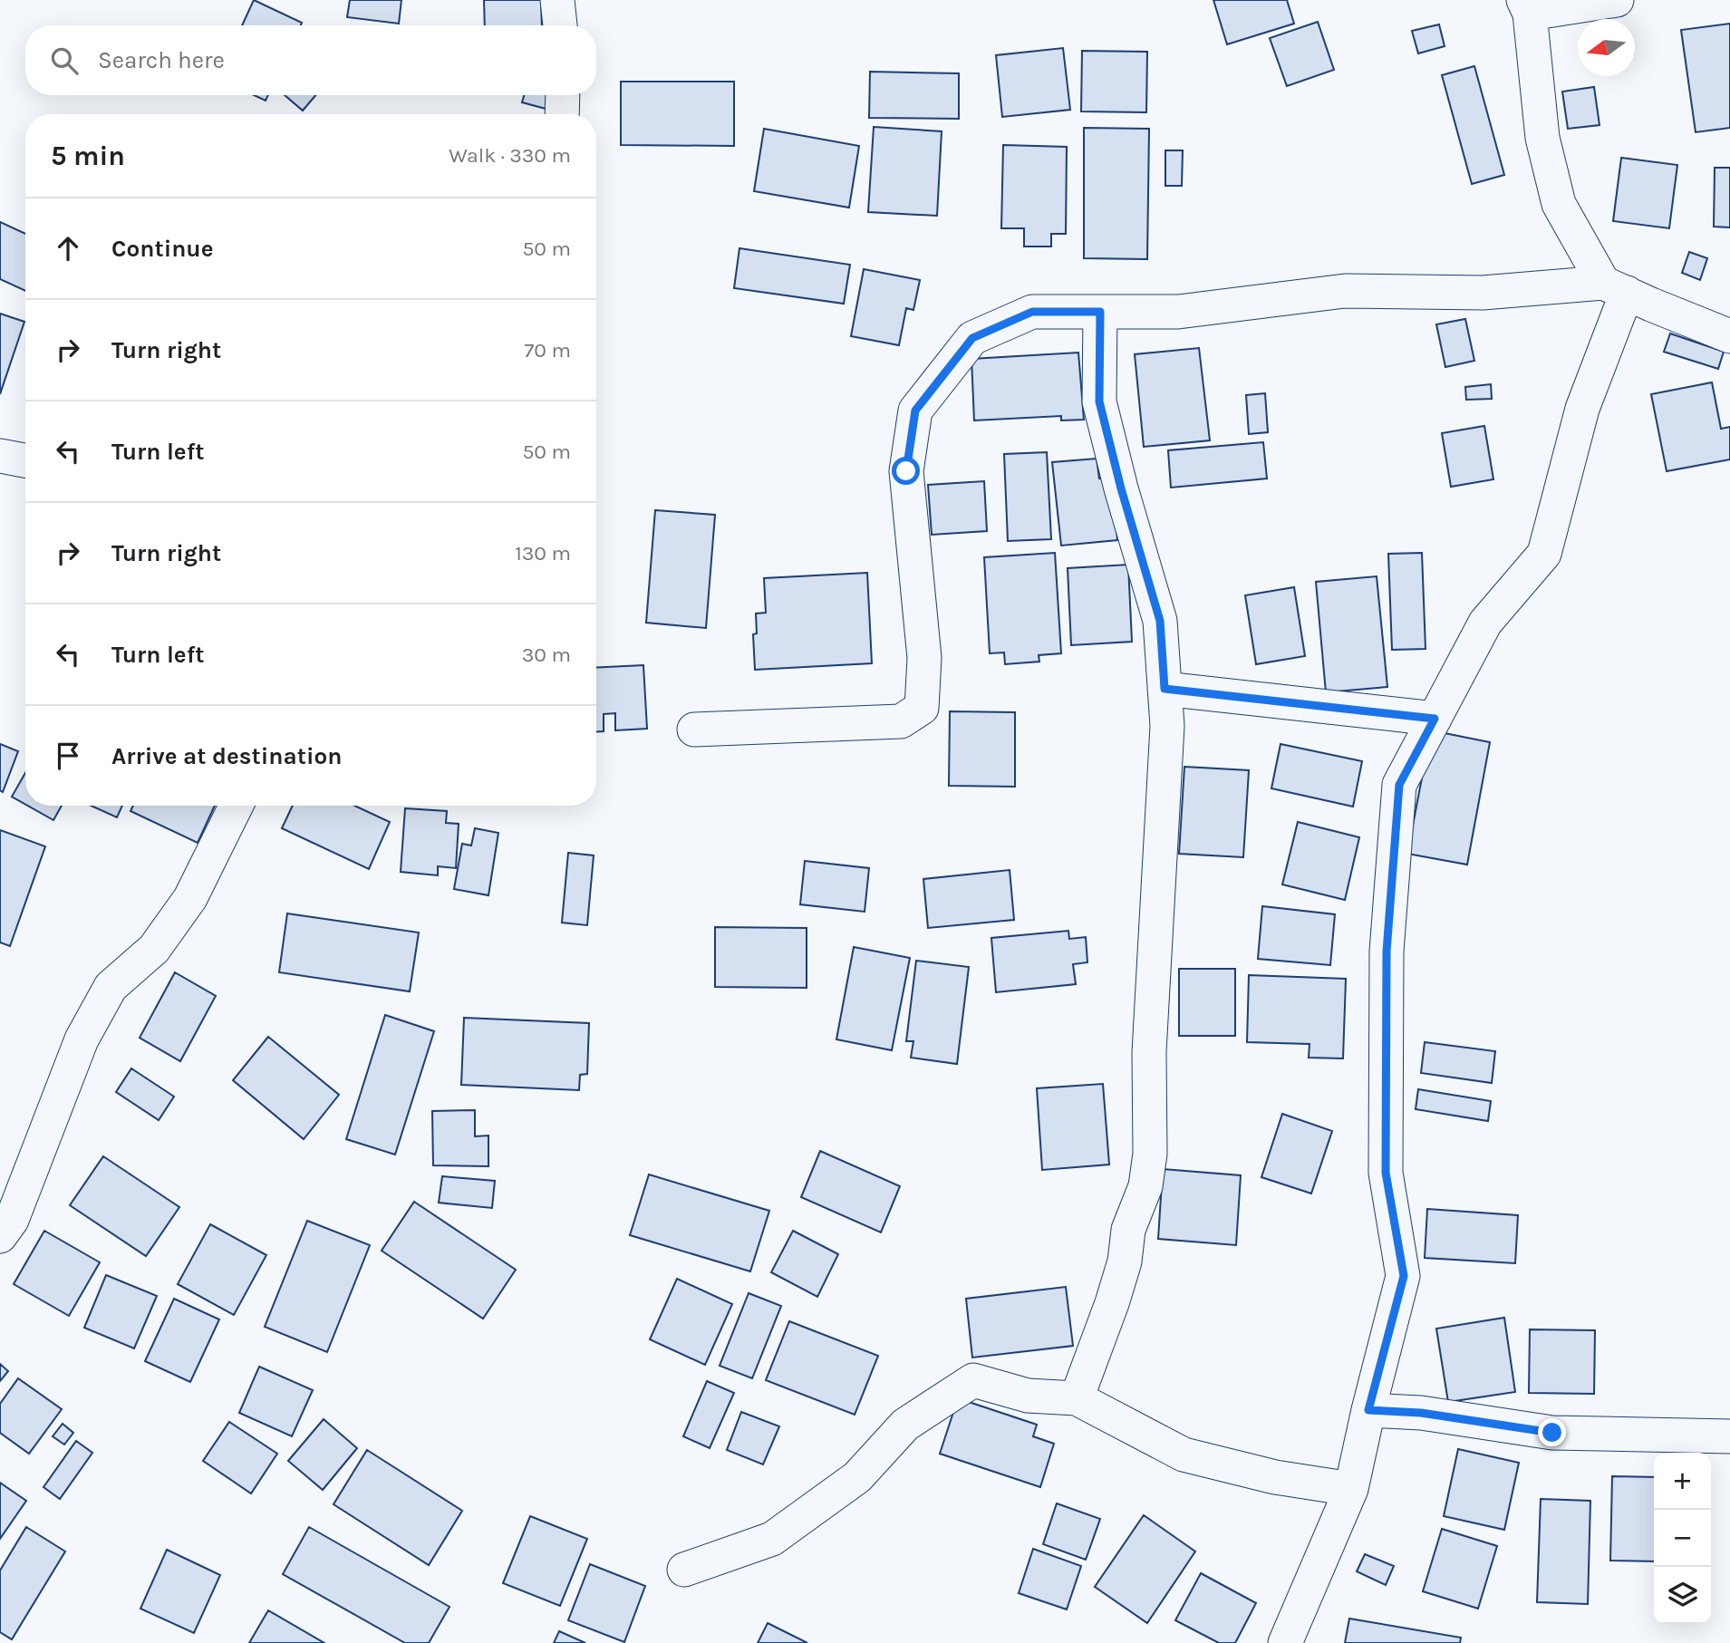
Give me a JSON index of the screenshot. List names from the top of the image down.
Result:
{
  "north": "left",
  "page": {
    "search": "Search here",
    "heading": ["5 min", "Walk · 330 m"],
    "list": [
      ["Continue", "50 m"],
      ["Turn right", "70 m"],
      ["Turn left", "50 m"],
      ["Turn right", "130 m"],
      ["Turn left", "30 m"],
      "Arrive at destination"
    ],
    "map_buttons": ["+", "−"]
  }
}
